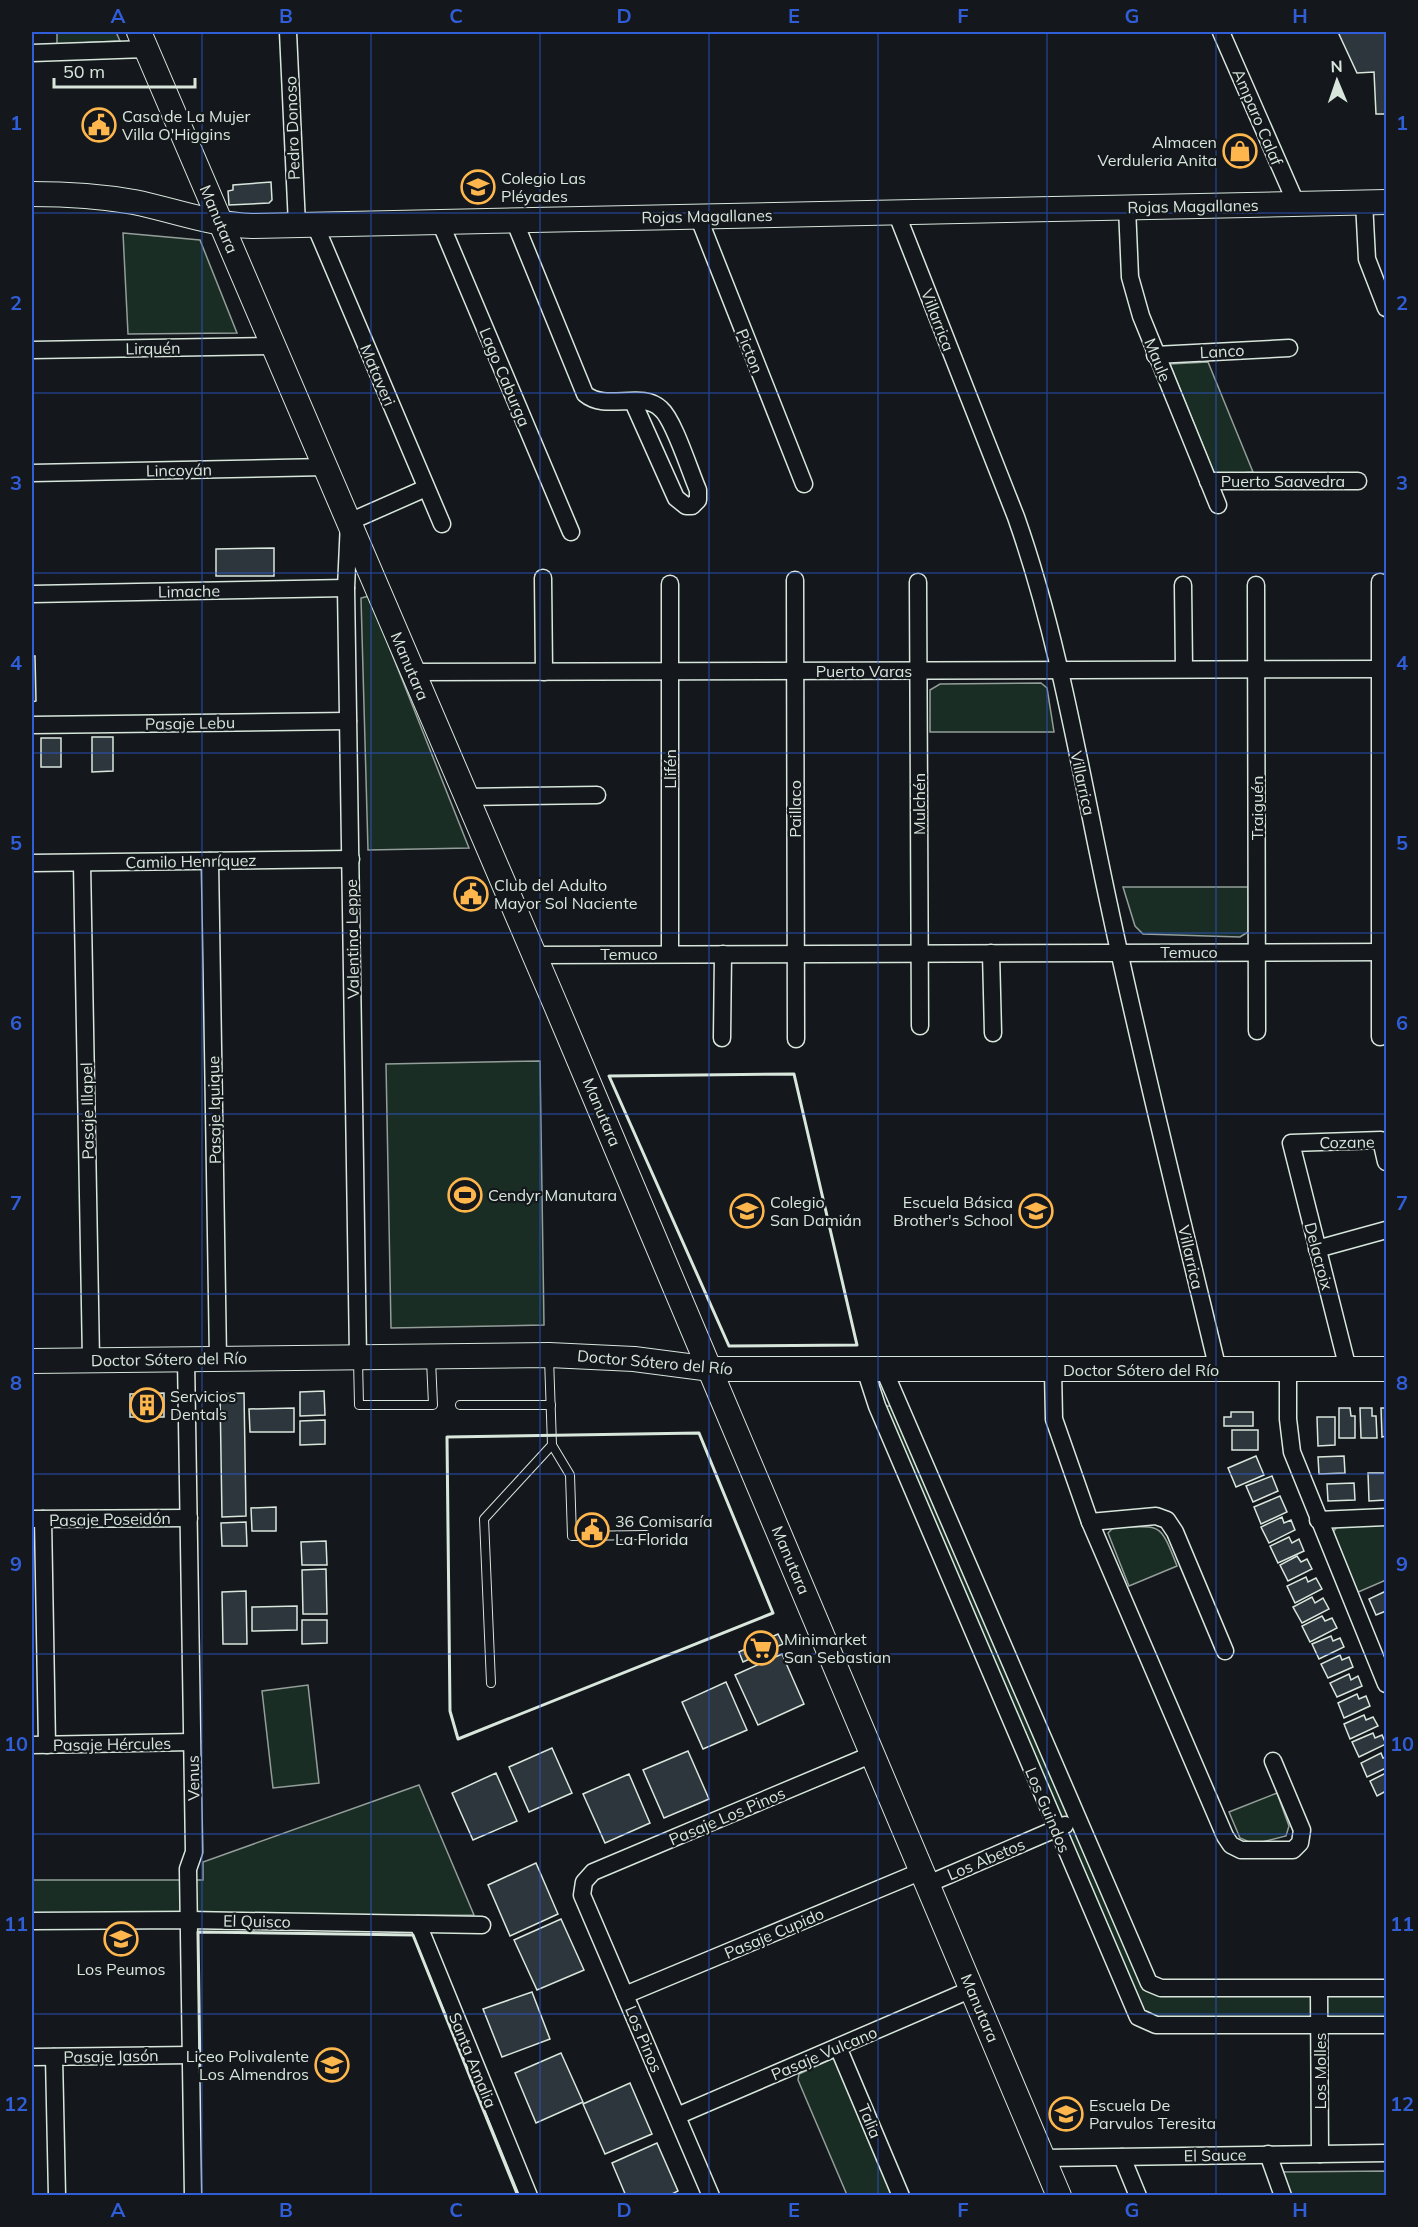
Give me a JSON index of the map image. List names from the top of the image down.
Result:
{
  "streets": {
    "main road": ["Rojas Magallanes", "Manutara", "Doctor Sótero del Río"],
    "street": [
      "Amparo Calaf",
      "Pedro Donoso",
      "Villarrica",
      "Lirquén",
      "Picton",
      "Lanco",
      "Maule",
      "Mataveri",
      "Lago Caburga",
      "Lincoyán",
      "Puerto Saavedra",
      "Limache",
      "Puerto Varas",
      "Pasaje Lebu",
      "Llifén",
      "Mulchén",
      "Traiguén",
      "Paillaco",
      "Camilo Henríquez",
      "Valentina Leppe",
      "Temuco",
      "Pasaje Iquique",
      "Pasaje Illapel",
      "Cozane",
      "Delacroix",
      "Pasaje Poseidón",
      "Pasaje Hércules",
      "Venus",
      "Los Guindos",
      "Pasaje Los Pinos",
      "Los Abetos",
      "El Quisco",
      "Pasaje Cupido",
      "Los Pinos",
      "Pasaje Vulcano",
      "Pasaje Jasón",
      "Santa Amalia",
      "Los Molles",
      "Talia",
      "El Sauce"
    ]
  },
  "crossings": [
    ["Amparo Calaf", "Rojas Magallanes"],
    ["Pedro Donoso", "Rojas Magallanes"],
    ["Pedro Donoso", "Mataveri"],
    ["Rojas Magallanes", "Manutara"],
    ["Rojas Magallanes", "Villarrica"],
    ["Rojas Magallanes", "Picton"],
    ["Rojas Magallanes", "Maule"],
    ["Rojas Magallanes", "Mataveri"],
    ["Rojas Magallanes", "Lago Caburga"],
    ["Manutara", "Lirquén"],
    ["Manutara", "Lincoyán"],
    ["Manutara", "Puerto Varas"],
    ["Manutara", "Valentina Leppe"],
    ["Manutara", "Temuco"],
    ["Manutara", "Doctor Sótero del Río"],
    ["Manutara", "Pasaje Los Pinos"],
    ["Manutara", "Los Abetos"],
    ["Manutara", "Pasaje Cupido"],
    ["Manutara", "Pasaje Vulcano"],
    ["Manutara", "El Sauce"],
    ["Villarrica", "Puerto Varas"],
    ["Villarrica", "Temuco"],
    ["Villarrica", "Doctor Sótero del Río"],
    ["Lanco", "Maule"],
    ["Maule", "Puerto Saavedra"],
    ["Limache", "Valentina Leppe"],
    ["Puerto Varas", "Llifén"],
    ["Puerto Varas", "Mulchén"],
    ["Puerto Varas", "Traiguén"],
    ["Puerto Varas", "Paillaco"],
    ["Pasaje Lebu", "Valentina Leppe"],
    ["Llifén", "Temuco"],
    ["Mulchén", "Temuco"],
    ["Traiguén", "Temuco"],
    ["Paillaco", "Temuco"],
    ["Camilo Henríquez", "Valentina Leppe"],
    ["Camilo Henríquez", "Pasaje Iquique"],
    ["Camilo Henríquez", "Pasaje Illapel"],
    ["Valentina Leppe", "Doctor Sótero del Río"],
    ["Pasaje Iquique", "Doctor Sótero del Río"],
    ["Pasaje Illapel", "Doctor Sótero del Río"],
    ["Cozane", "Delacroix"],
    ["Delacroix", "Doctor Sótero del Río"],
    ["Doctor Sótero del Río", "Venus"],
    ["Doctor Sótero del Río", "Los Guindos"],
    ["Pasaje Poseidón", "Venus"],
    ["Pasaje Hércules", "Venus"],
    ["Venus", "El Quisco"],
    ["Venus", "Pasaje Jasón"],
    ["Los Guindos", "Los Abetos"],
    ["Los Guindos", "Los Molles"],
    ["Pasaje Los Pinos", "Los Pinos"],
    ["Los Abetos", "Pasaje Cupido"],
    ["El Quisco", "Santa Amalia"],
    ["Pasaje Cupido", "Los Pinos"],
    ["Los Pinos", "Pasaje Vulcano"],
    ["Pasaje Vulcano", "Talia"],
    ["Los Molles", "El Sauce"]
  ],
  "places": {
    "public building": ["Casa de La Mujer Villa O'Higgins", "Club del Adulto Mayor Sol Naciente", "36 Comisaría La Florida"],
    "shop": ["Almacen Verduleria Anita"],
    "school or university": [
      "Colegio Las Pléyades",
      "Colegio San Damián",
      "Escuela Básica Brother's School",
      "Los Peumos",
      "Liceo Polivalente Los Almendros",
      "Escuela De Parvulos Teresita"
    ],
    "sports": ["Cendyr Manutara"],
    "building": ["Servicios Dentals"],
    "supermarket": ["Minimarket San Sebastian"]
  },
  "scale_bar": "50 m",
  "north": "top",
  "grid": {
    "columns": [
      "A",
      "B",
      "C",
      "D",
      "E",
      "F",
      "G",
      "H"
    ],
    "rows": [
      "1",
      "2",
      "3",
      "4",
      "5",
      "6",
      "7",
      "8",
      "9",
      "10",
      "11",
      "12"
    ]
  }
}
